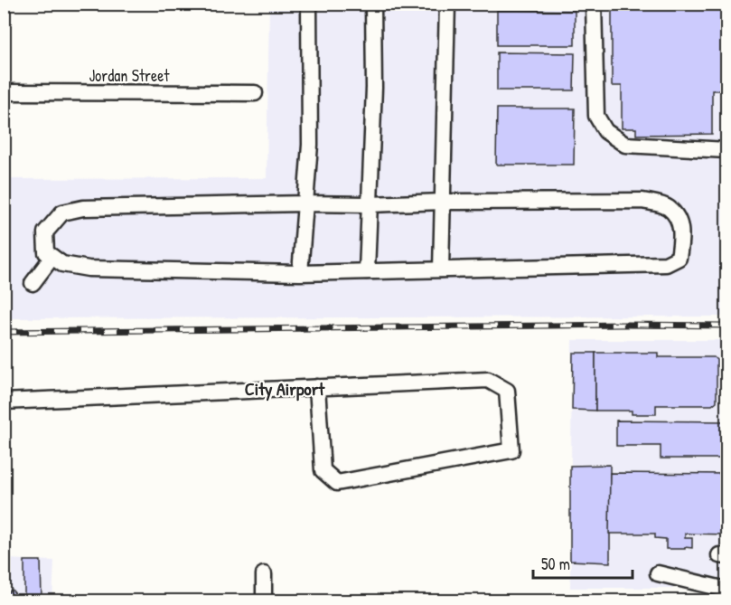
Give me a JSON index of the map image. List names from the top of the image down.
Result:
{
  "streets": {
    "street": ["Jordan Street"]
  },
  "districts": ["City Airport"],
  "scale_bar": "50 m"
}
